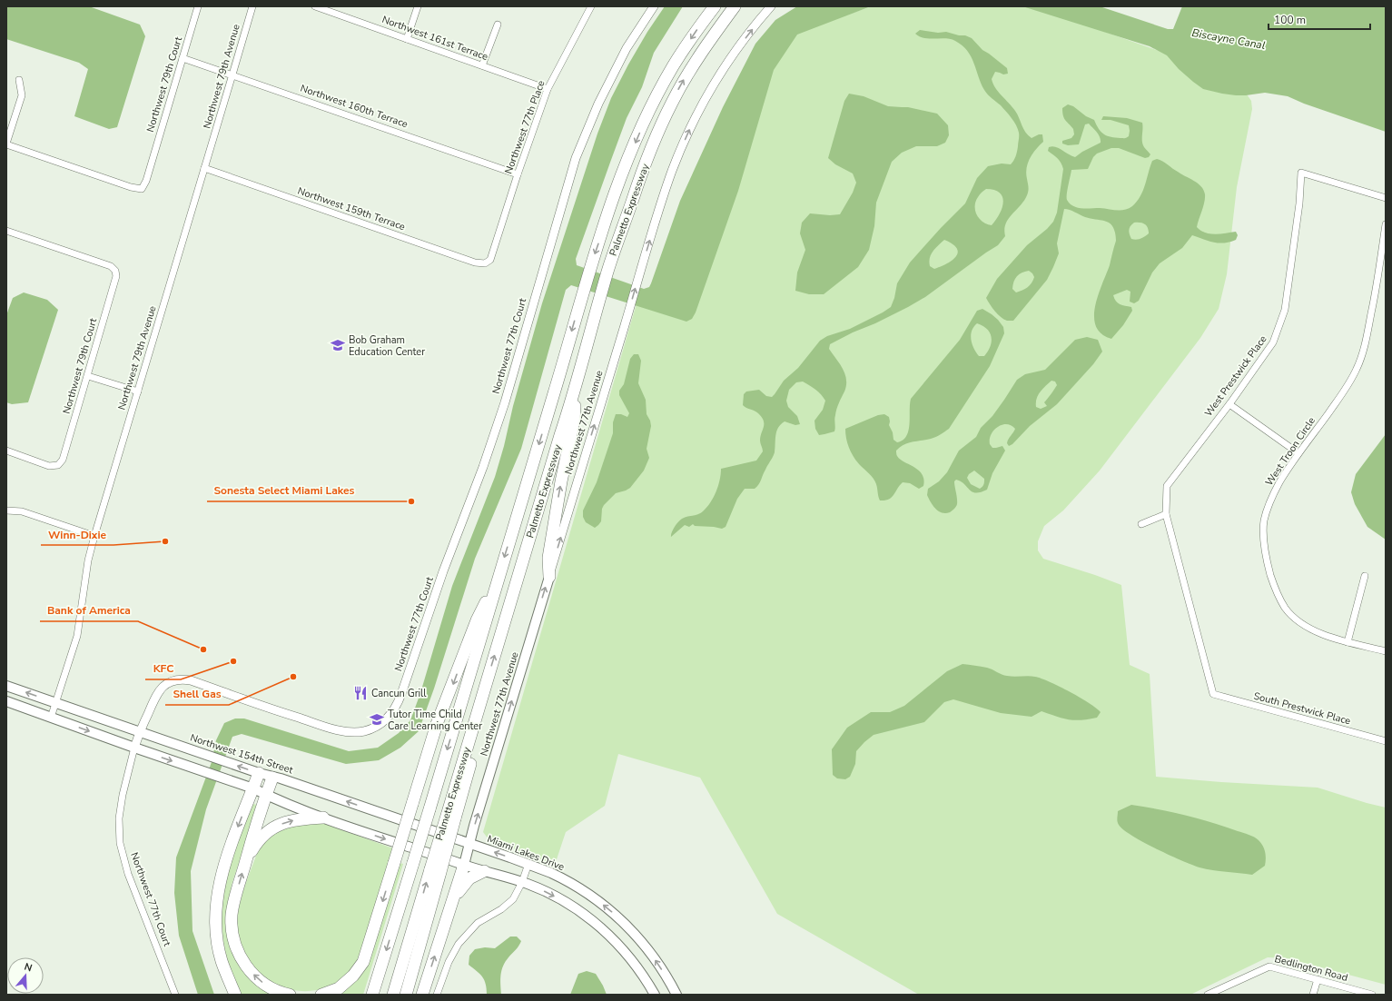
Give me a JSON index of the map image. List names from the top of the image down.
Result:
{
  "streets": {
    "highway": ["Palmetto Expressway"],
    "main road": ["Northwest 77th Avenue", "Northwest 154th Street", "Miami Lakes Drive"],
    "street": [
      "Northwest 161st Terrace",
      "Northwest 79th Avenue",
      "Northwest 79th Court",
      "Northwest 160th Terrace",
      "Northwest 77th Place",
      "Northwest 159th Terrace",
      "Northwest 77th Court",
      "West Prestwick Place",
      "West Troon Circle",
      "South Prestwick Place",
      "Bedlington Road"
    ]
  },
  "crossings": [
    ["Northwest 161st Terrace", "Northwest 77th Place"],
    ["Northwest 79th Avenue", "Northwest 160th Terrace"],
    ["Northwest 79th Avenue", "Northwest 159th Terrace"],
    ["Northwest 79th Avenue", "Northwest 154th Street"],
    ["Northwest 79th Court", "Northwest 160th Terrace"],
    ["Northwest 160th Terrace", "Northwest 77th Place"],
    ["Northwest 77th Place", "Northwest 159th Terrace"],
    ["Northwest 77th Court", "Northwest 154th Street"],
    ["West Prestwick Place", "South Prestwick Place"],
    ["Northwest 77th Avenue", "Northwest 154th Street"],
    ["Northwest 77th Avenue", "Miami Lakes Drive"],
    ["Northwest 154th Street", "Miami Lakes Drive"]
  ],
  "one_way": ["Northwest 77th Avenue"],
  "water": ["Biscayne Canal"],
  "places": {
    "school or university": ["Bob Graham Education Center", "Tutor Time Child Care Learning Center"],
    "other": [
      "Sonesta Select Miami Lakes",
      "Winn-Dixie",
      "Bank of America",
      "KFC",
      "Shell Gas"
    ],
    "restaurant": ["Cancun Grill"]
  },
  "scale_bar": "100 m",
  "north": "top"
}
